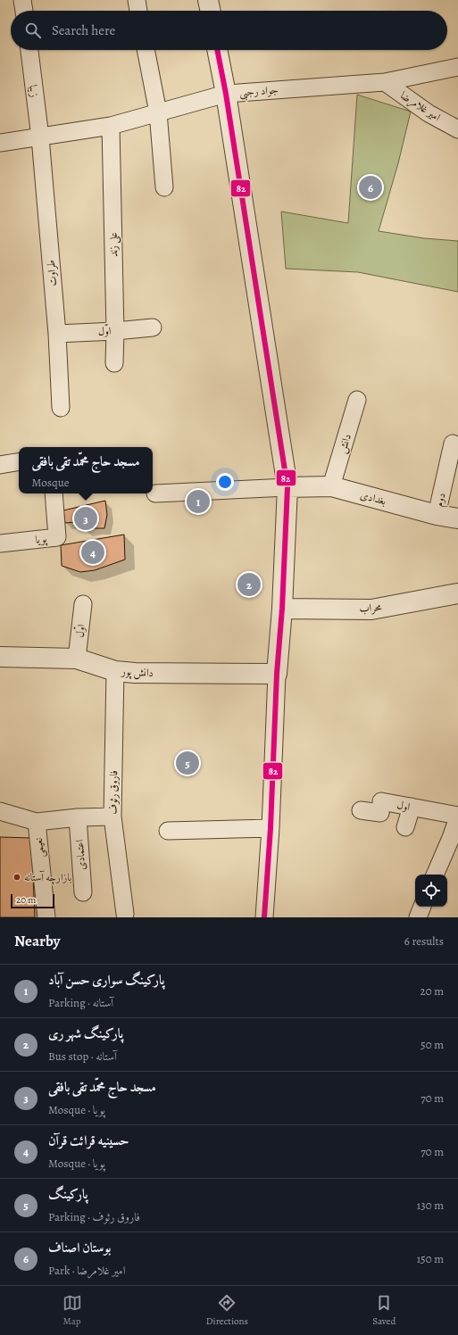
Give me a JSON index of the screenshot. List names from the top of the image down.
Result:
{
  "streets": {
    "street": [
      "زیبا",
      "جواد رجبی",
      "امیر غلامرضا",
      "علی زند",
      "طراوت",
      "اوّل",
      "دانش",
      "بغدادی",
      "دوم",
      "پویا",
      "محراب",
      "دانش پور",
      "فاروق رئوف",
      "اول",
      "نعیمی",
      "اعتمادی"
    ]
  },
  "crossings": [
    ["زیبا", "جواد رجبی"],
    ["زیبا", "طراوت"],
    ["جواد رجبی", "امیر غلامرضا"],
    ["جواد رجبی", "علی زند"],
    ["جواد رجبی", "طراوت"],
    ["علی زند", "اوّل"],
    ["طراوت", "اوّل"],
    ["اوّل", "دانش پور"],
    ["دانش", "بغدادی"],
    ["بغدادی", "دوم"],
    ["دانش پور", "فاروق رئوف"]
  ],
  "places": ["بازارچه آستانه"],
  "lines": ["transit line 82"],
  "scale_bar": "20 m",
  "page": {
    "search": "Search here",
    "pins": [
      "6",
      "1",
      "3",
      "4",
      "2",
      "5"
    ],
    "popup": ["مسجد حاج محمّد تقی بافقی", "Mosque"],
    "scale": "20 m",
    "heading": ["Nearby", "6 results"],
    "list": [
      {
        "mark": "1",
        "name": "پارکینگ سواری حسن آباد",
        "note": "Parking · آستانه",
        "value": "20 m"
      },
      {
        "mark": "2",
        "name": "پارکینگ شهر ری",
        "note": "Bus stop · آستانه",
        "value": "50 m"
      },
      {
        "mark": "3",
        "name": "مسجد حاج محمّد تقی بافقی",
        "note": "Mosque · پویا",
        "value": "70 m"
      },
      {
        "mark": "4",
        "name": "حسینیه قرائت قرآن",
        "note": "Mosque · پویا",
        "value": "70 m"
      },
      {
        "mark": "5",
        "name": "پارکینگ",
        "note": "Parking · فاروق رئوف",
        "value": "130 m"
      },
      {
        "mark": "6",
        "name": "بوستان اصناف",
        "note": "Park · امیر غلامرضا",
        "value": "150 m"
      }
    ],
    "nav": ["Map", "Directions", "Saved"]
  }
}
